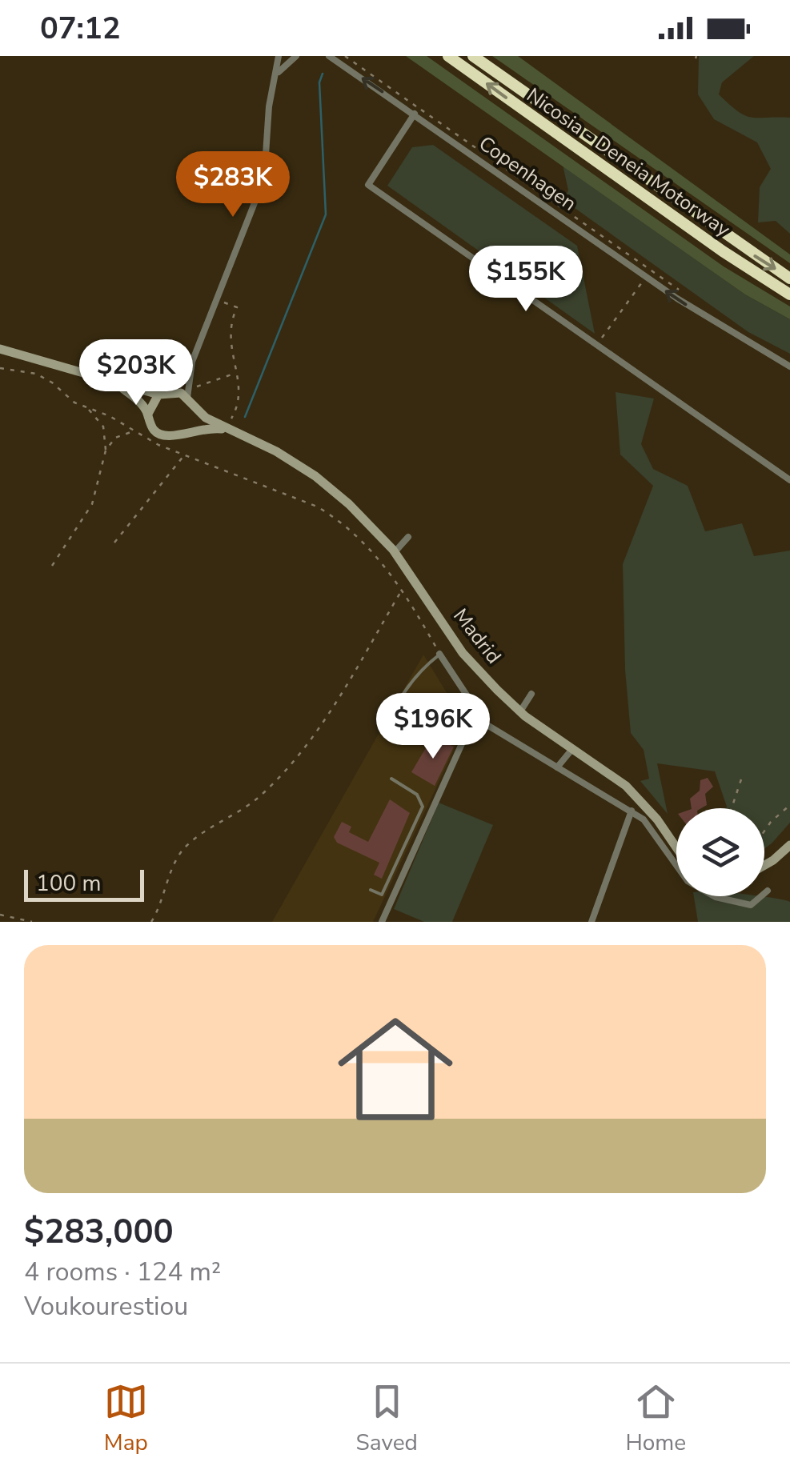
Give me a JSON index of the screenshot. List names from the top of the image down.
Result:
{
  "streets": {
    "highway": ["Nicosia - Deneia Motorway"],
    "street": ["Copenhagen", "Madrid"]
  },
  "one_way": ["Copenhagen"],
  "scale_bar": "100 m",
  "page": {
    "status": "07:12",
    "price": [
      "$283K",
      "$155K",
      "$203K",
      "$196K"
    ],
    "scale": "100 m",
    "list": [
      {
        "name": "$283,000",
        "note": "4 rooms · 124 m² · Voukourestiou"
      }
    ],
    "tabs": ["Map", "Saved", "Home"]
  }
}
